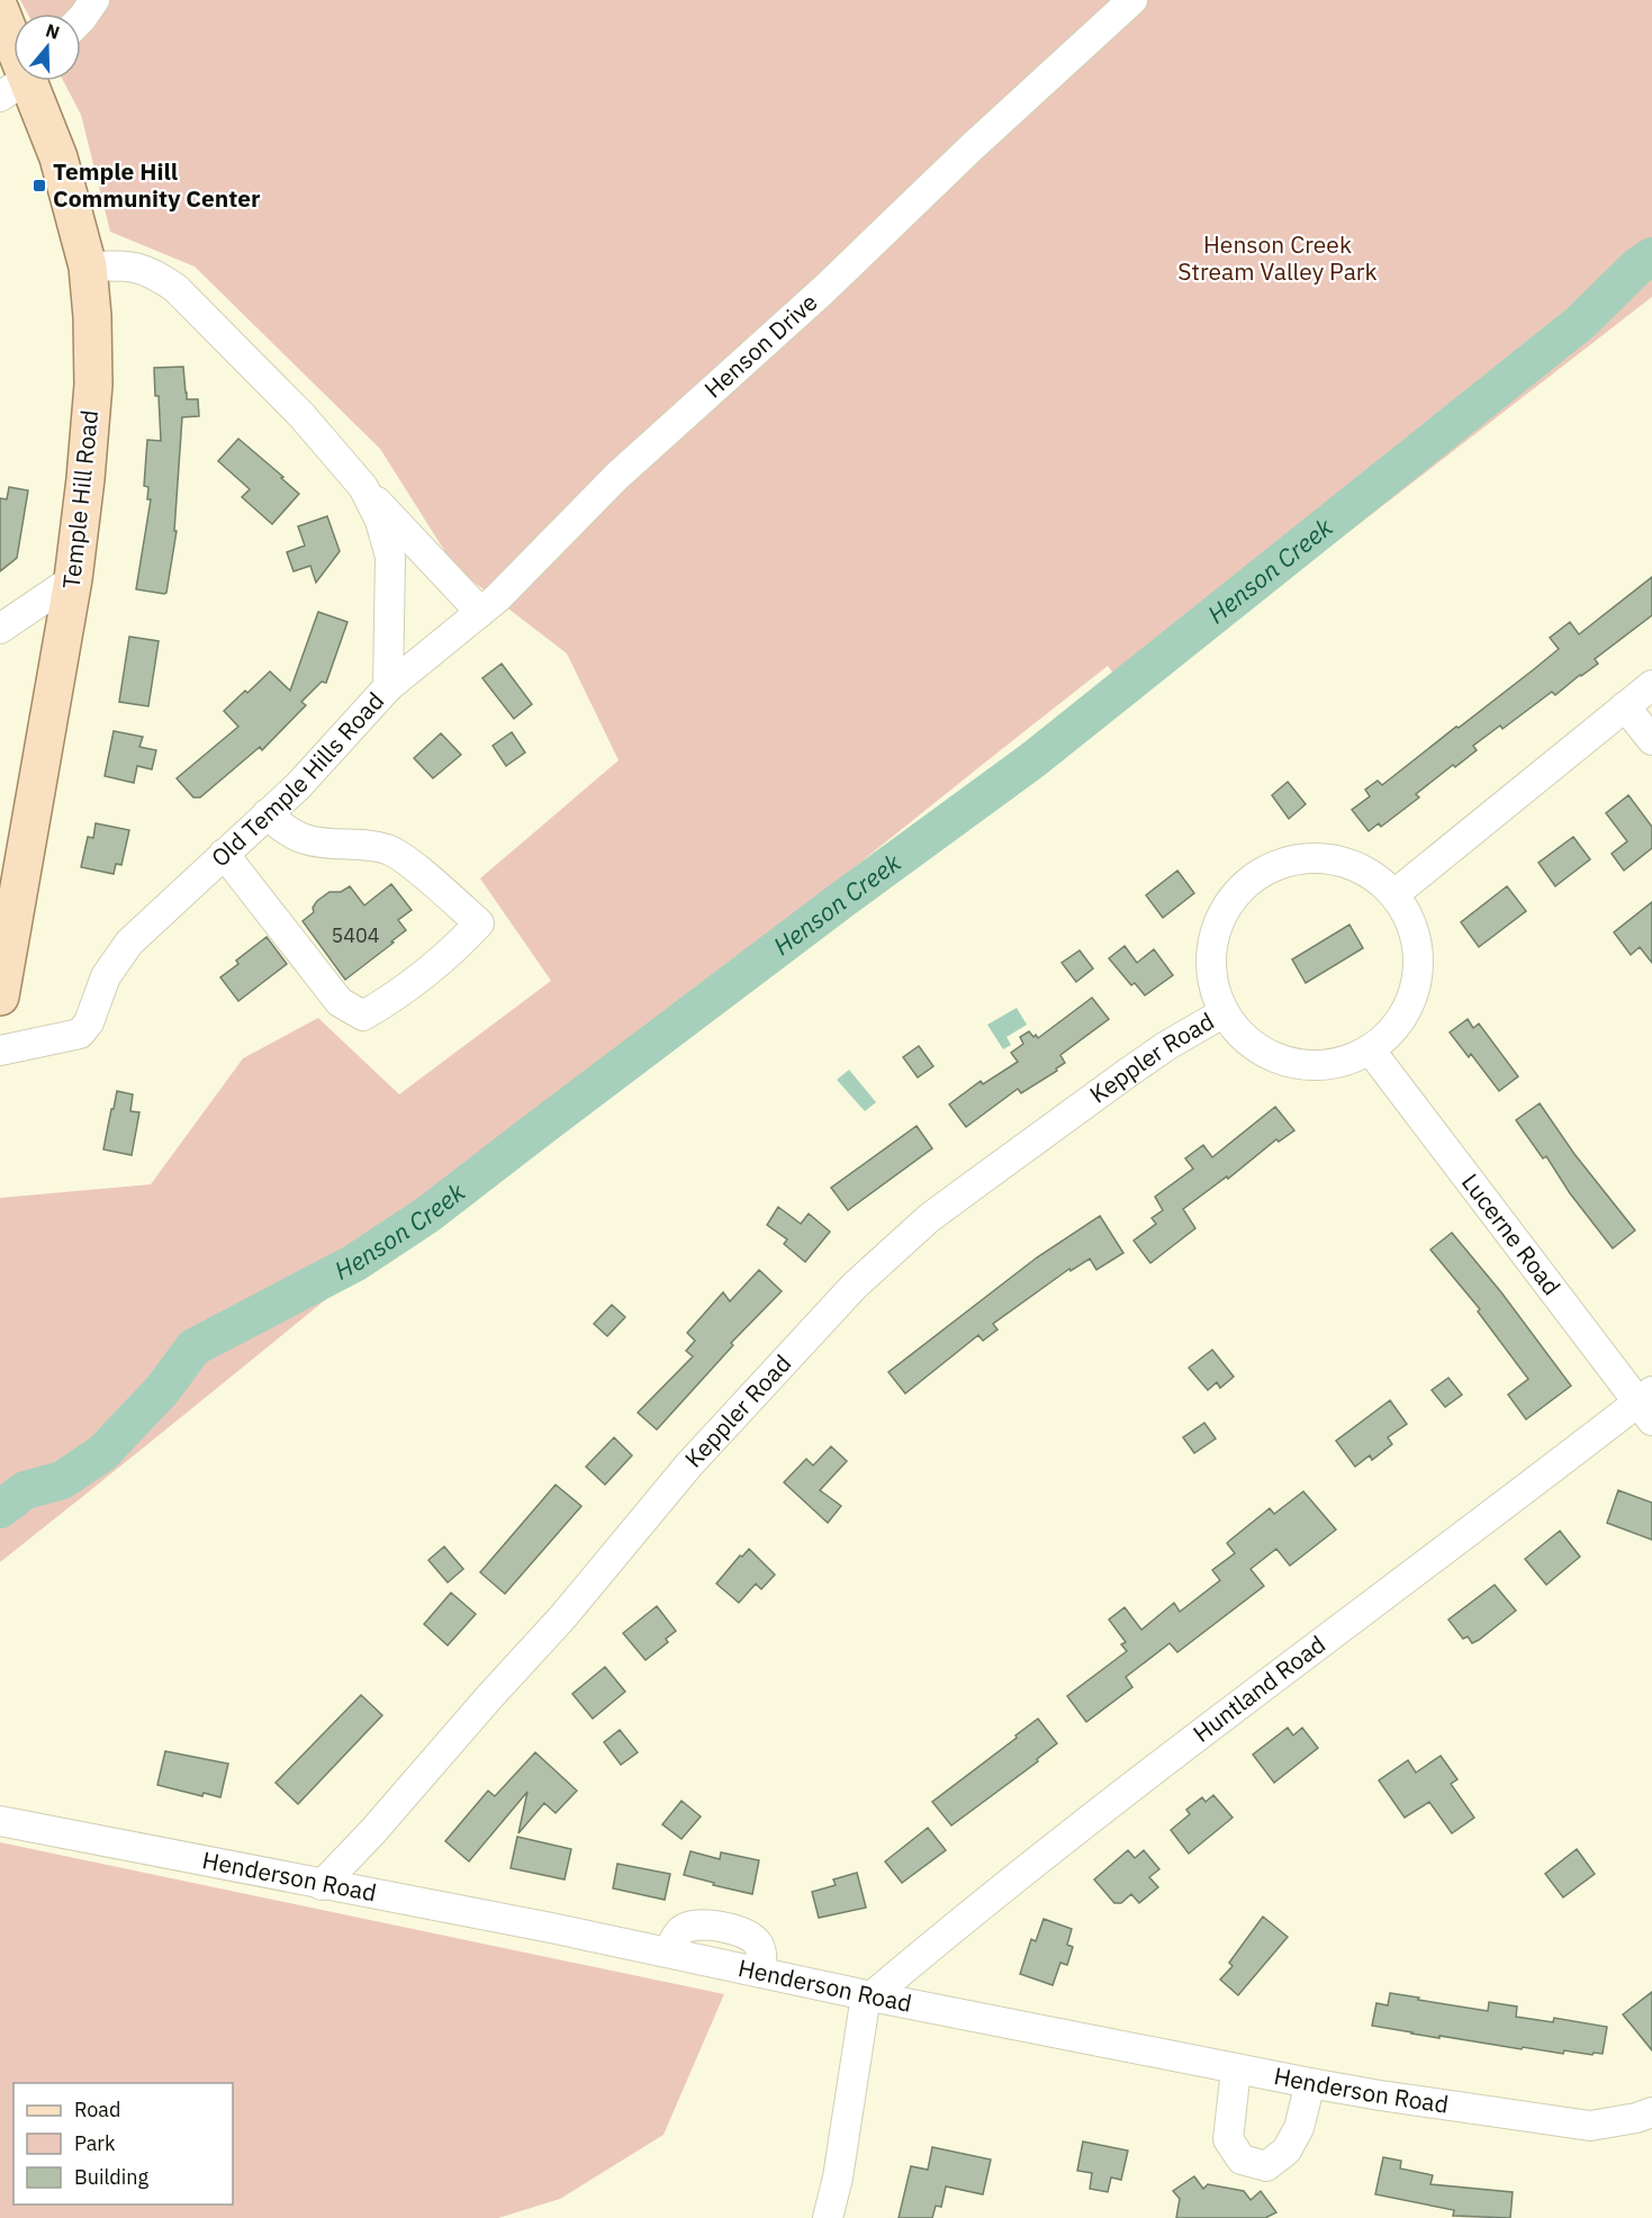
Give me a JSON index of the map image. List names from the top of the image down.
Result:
{
  "streets": {
    "main road": ["Temple Hill Road"],
    "street": [
      "Henson Drive",
      "Old Temple Hills Road",
      "Keppler Road",
      "Lucerne Road",
      "Huntland Road",
      "Henderson Road"
    ]
  },
  "crossings": [
    ["Henson Drive", "Old Temple Hills Road"],
    ["Temple Hill Road", "Old Temple Hills Road"],
    ["Keppler Road", "Lucerne Road"],
    ["Keppler Road", "Henderson Road"],
    ["Lucerne Road", "Huntland Road"],
    ["Huntland Road", "Henderson Road"]
  ],
  "water": ["Henson Creek"],
  "parks": ["Henson Creek Stream Valley Park"],
  "places": {
    "transit": ["Temple Hill Community Center"]
  },
  "house_numbers": ["5404"],
  "legend": ["Road", "Park", "Building"],
  "north": "top"
}
